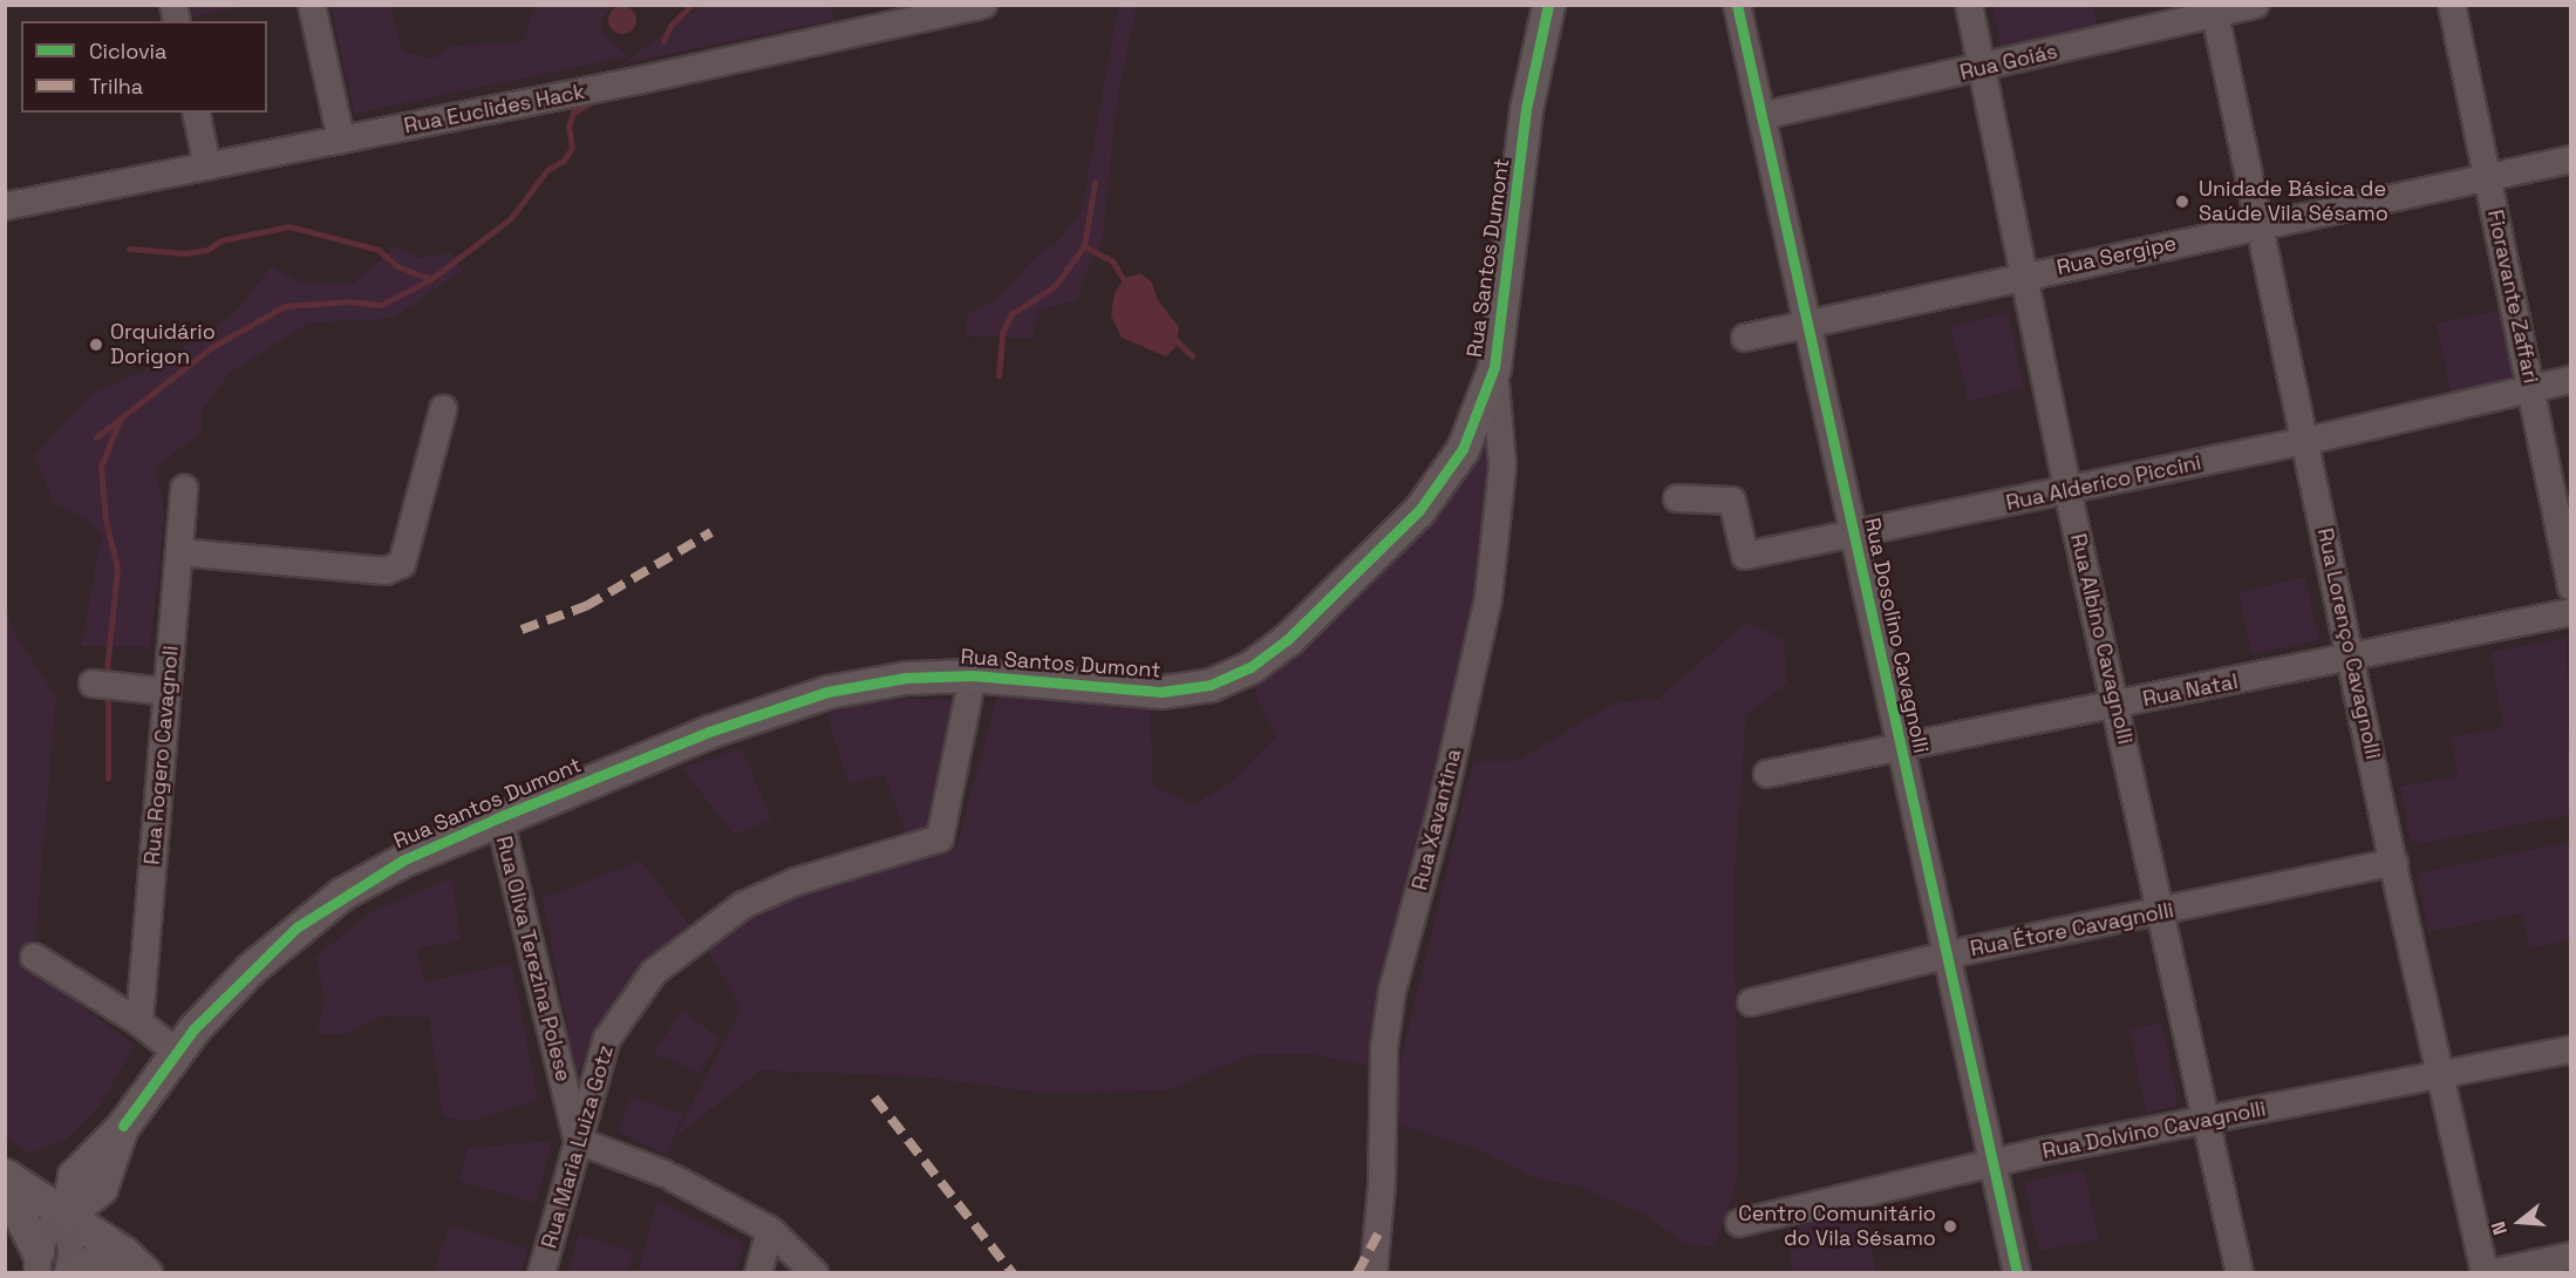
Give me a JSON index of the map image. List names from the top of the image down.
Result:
{
  "streets": {
    "main road": ["Rua Santos Dumont"],
    "street": [
      "Rua Goiás",
      "Rua Euclides Hack",
      "Rua Sergipe",
      "Fioravante Zaffari",
      "Rua Alderico Piccini",
      "Rua Dosolino Cavagnolli",
      "Rua Albino Cavagnolli",
      "Rua Lorenço Cavagnolli",
      "Rua Natal",
      "Rua Rogero Cavagnoli",
      "Rua Xavantina",
      "Rua Étore Cavagnolli",
      "Rua Oliva Terezina Polese",
      "Rua Dolvino Cavagnolli",
      "Rua Maria Luiza Gotz"
    ]
  },
  "crossings": [
    ["Rua Goiás", "Rua Dosolino Cavagnolli"],
    ["Rua Goiás", "Rua Albino Cavagnolli"],
    ["Rua Goiás", "Rua Lorenço Cavagnolli"],
    ["Rua Sergipe", "Fioravante Zaffari"],
    ["Rua Sergipe", "Rua Dosolino Cavagnolli"],
    ["Rua Sergipe", "Rua Albino Cavagnolli"],
    ["Rua Sergipe", "Rua Lorenço Cavagnolli"],
    ["Rua Santos Dumont", "Rua Xavantina"],
    ["Rua Santos Dumont", "Rua Oliva Terezina Polese"],
    ["Rua Santos Dumont", "Rua Maria Luiza Gotz"],
    ["Fioravante Zaffari", "Rua Alderico Piccini"],
    ["Rua Alderico Piccini", "Rua Dosolino Cavagnolli"],
    ["Rua Alderico Piccini", "Rua Albino Cavagnolli"],
    ["Rua Alderico Piccini", "Rua Lorenço Cavagnolli"],
    ["Rua Dosolino Cavagnolli", "Rua Natal"],
    ["Rua Dosolino Cavagnolli", "Rua Étore Cavagnolli"],
    ["Rua Dosolino Cavagnolli", "Rua Dolvino Cavagnolli"],
    ["Rua Albino Cavagnolli", "Rua Natal"],
    ["Rua Albino Cavagnolli", "Rua Étore Cavagnolli"],
    ["Rua Albino Cavagnolli", "Rua Dolvino Cavagnolli"],
    ["Rua Lorenço Cavagnolli", "Rua Natal"],
    ["Rua Lorenço Cavagnolli", "Rua Étore Cavagnolli"],
    ["Rua Lorenço Cavagnolli", "Rua Dolvino Cavagnolli"],
    ["Rua Oliva Terezina Polese", "Rua Maria Luiza Gotz"]
  ],
  "places": ["Unidade Básica de Saúde Vila Sésamo", "Orquidário Dorigon", "Centro Comunitário do Vila Sésamo"],
  "legend": ["Ciclovia", "Trilha"],
  "north": "left"
}
